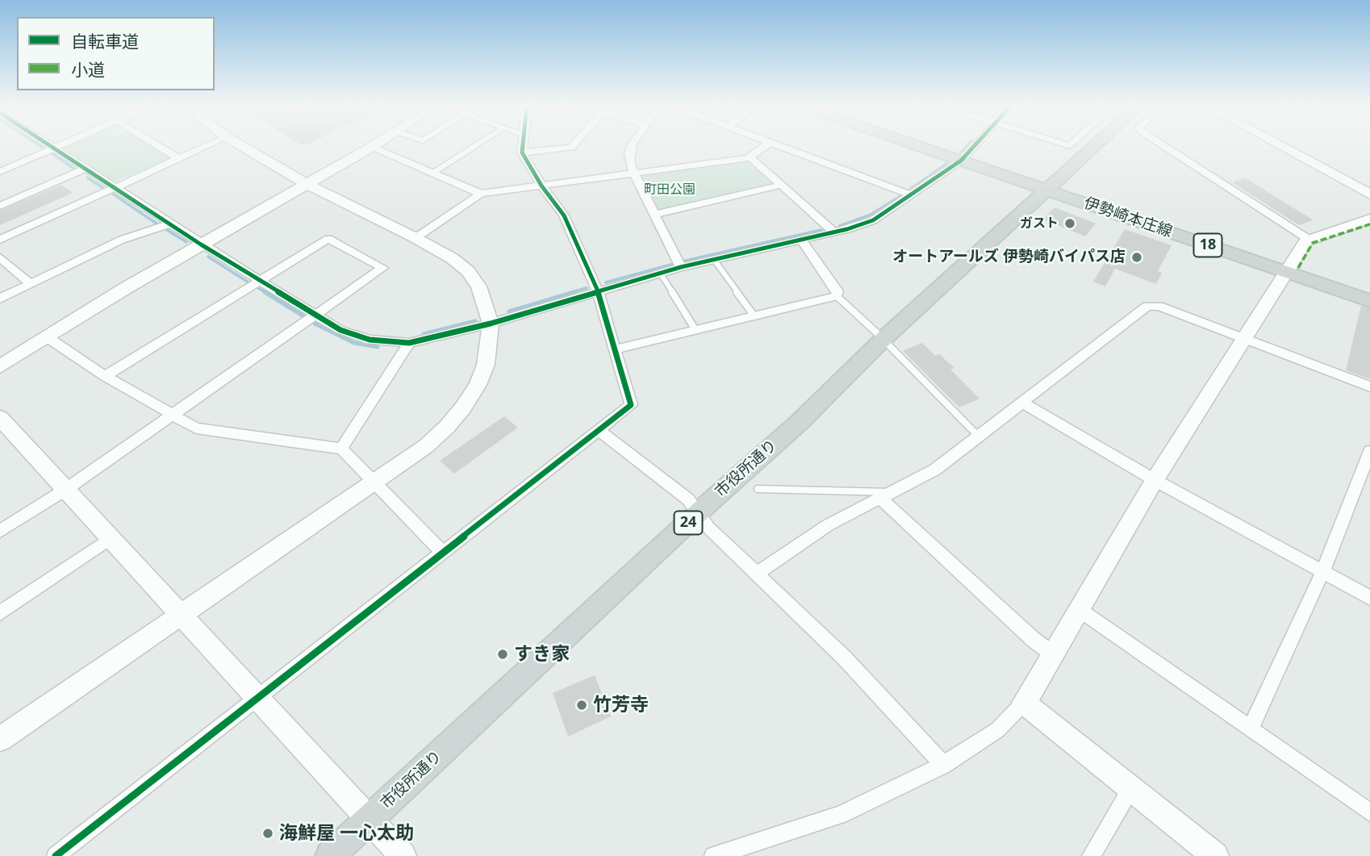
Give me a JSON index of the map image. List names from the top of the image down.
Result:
{
  "streets": {
    "main road": [
      "伊勢崎本庄線",
      "18",
      "市役所通り",
      "24"
    ]
  },
  "crossings": [
    ["伊勢崎本庄線", "市役所通り"]
  ],
  "parks": ["町田公園"],
  "places": [
    "ガスト",
    "オートアールズ 伊勢崎バイパス店",
    "すき家",
    "竹芳寺",
    "海鮮屋 一心太助"
  ],
  "legend": ["自転車道", "小道"]
}
